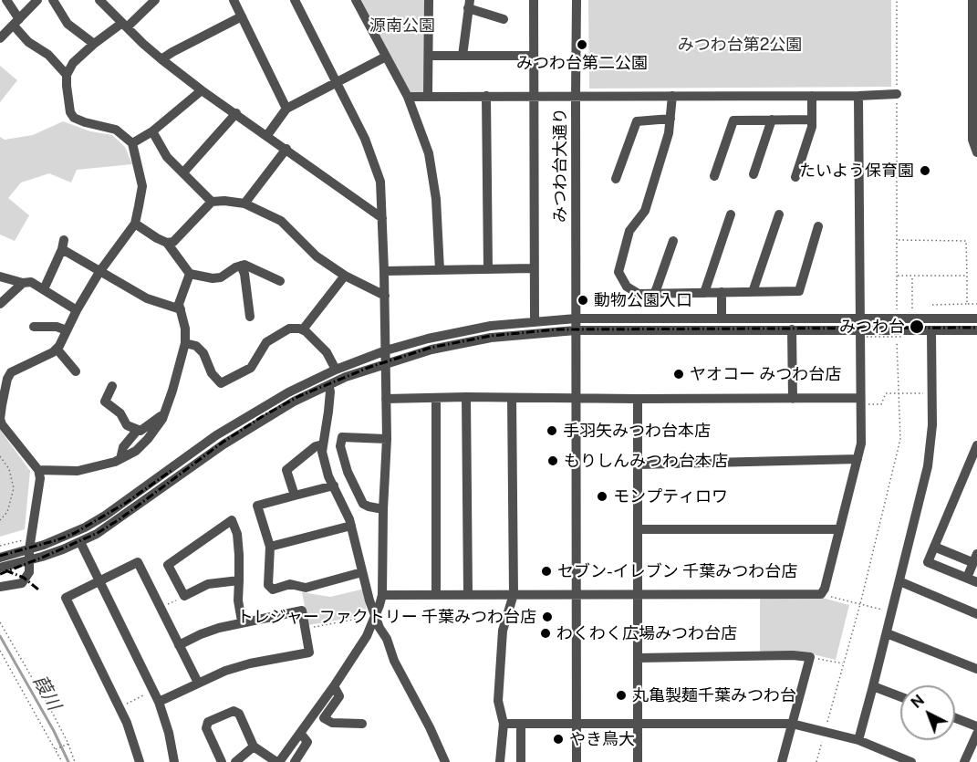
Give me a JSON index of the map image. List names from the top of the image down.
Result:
{
  "streets": {
    "street": ["みつわ台大通り"]
  },
  "water": ["葭川"],
  "parks": ["源南公園", "みつわ台第2公園"],
  "places": [
    "みつわ台第二公園",
    "たいよう保育園",
    "動物公園入口",
    "みつわ台",
    "ヤオコー みつわ台店",
    "手羽矢みつわ台本店",
    "もりしんみつわ台本店",
    "モンプティロワ",
    "セブン-イレブン 千葉みつわ台店",
    "トレジャーファクトリー 千葉みつわ台店",
    "わくわく広場みつわ台店",
    "丸亀製麺千葉みつわ台",
    "やき鳥大"
  ],
  "north": "top left"
}
